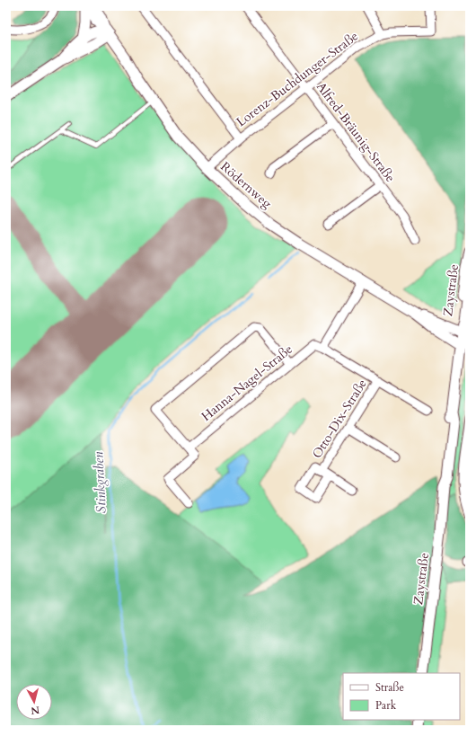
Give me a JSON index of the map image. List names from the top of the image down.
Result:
{
  "streets": {
    "street": [
      "Lorenz-Buchdunger-Straße",
      "Alfred-Bräunig-Straße",
      "Rödernweg",
      "Zaystraße",
      "Hanna-Nagel-Straße",
      "Otto-Dix-Straße"
    ]
  },
  "crossings": [
    ["Lorenz-Buchdunger-Straße", "Alfred-Bräunig-Straße"],
    ["Lorenz-Buchdunger-Straße", "Rödernweg"],
    ["Rödernweg", "Zaystraße"]
  ],
  "water": ["Stinkgraben"],
  "legend": ["Straße", "Park"],
  "north": "bottom"
}
